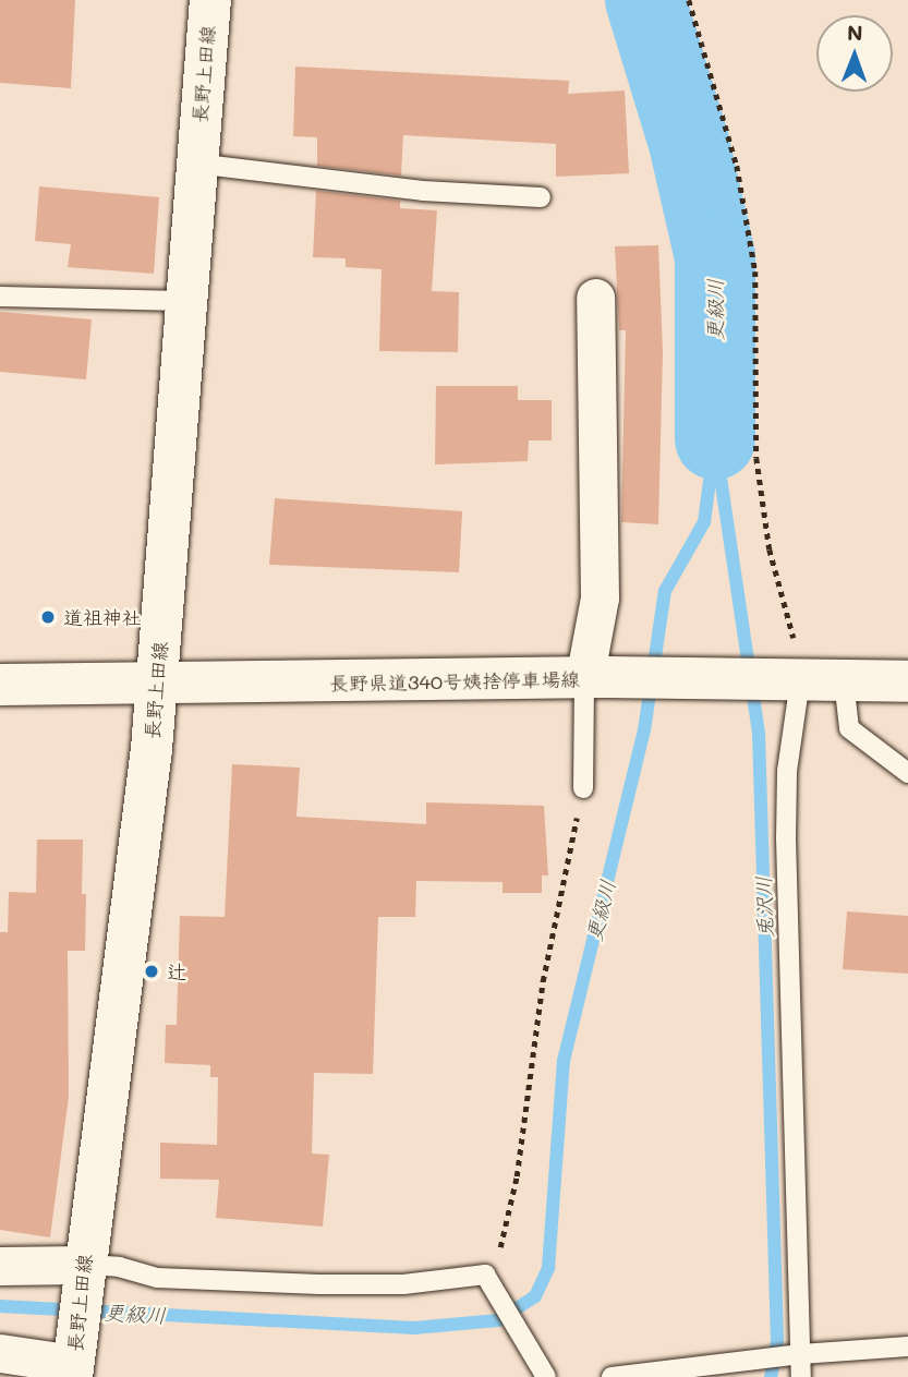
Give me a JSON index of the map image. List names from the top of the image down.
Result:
{
  "streets": {
    "main road": ["長野上田線", "長野県道340号姨捨停車場線"]
  },
  "crossings": [
    ["長野上田線", "長野県道340号姨捨停車場線"]
  ],
  "water": ["更級川", "兎沢川"],
  "places": ["道祖神社", "辻"],
  "north": "top"
}
